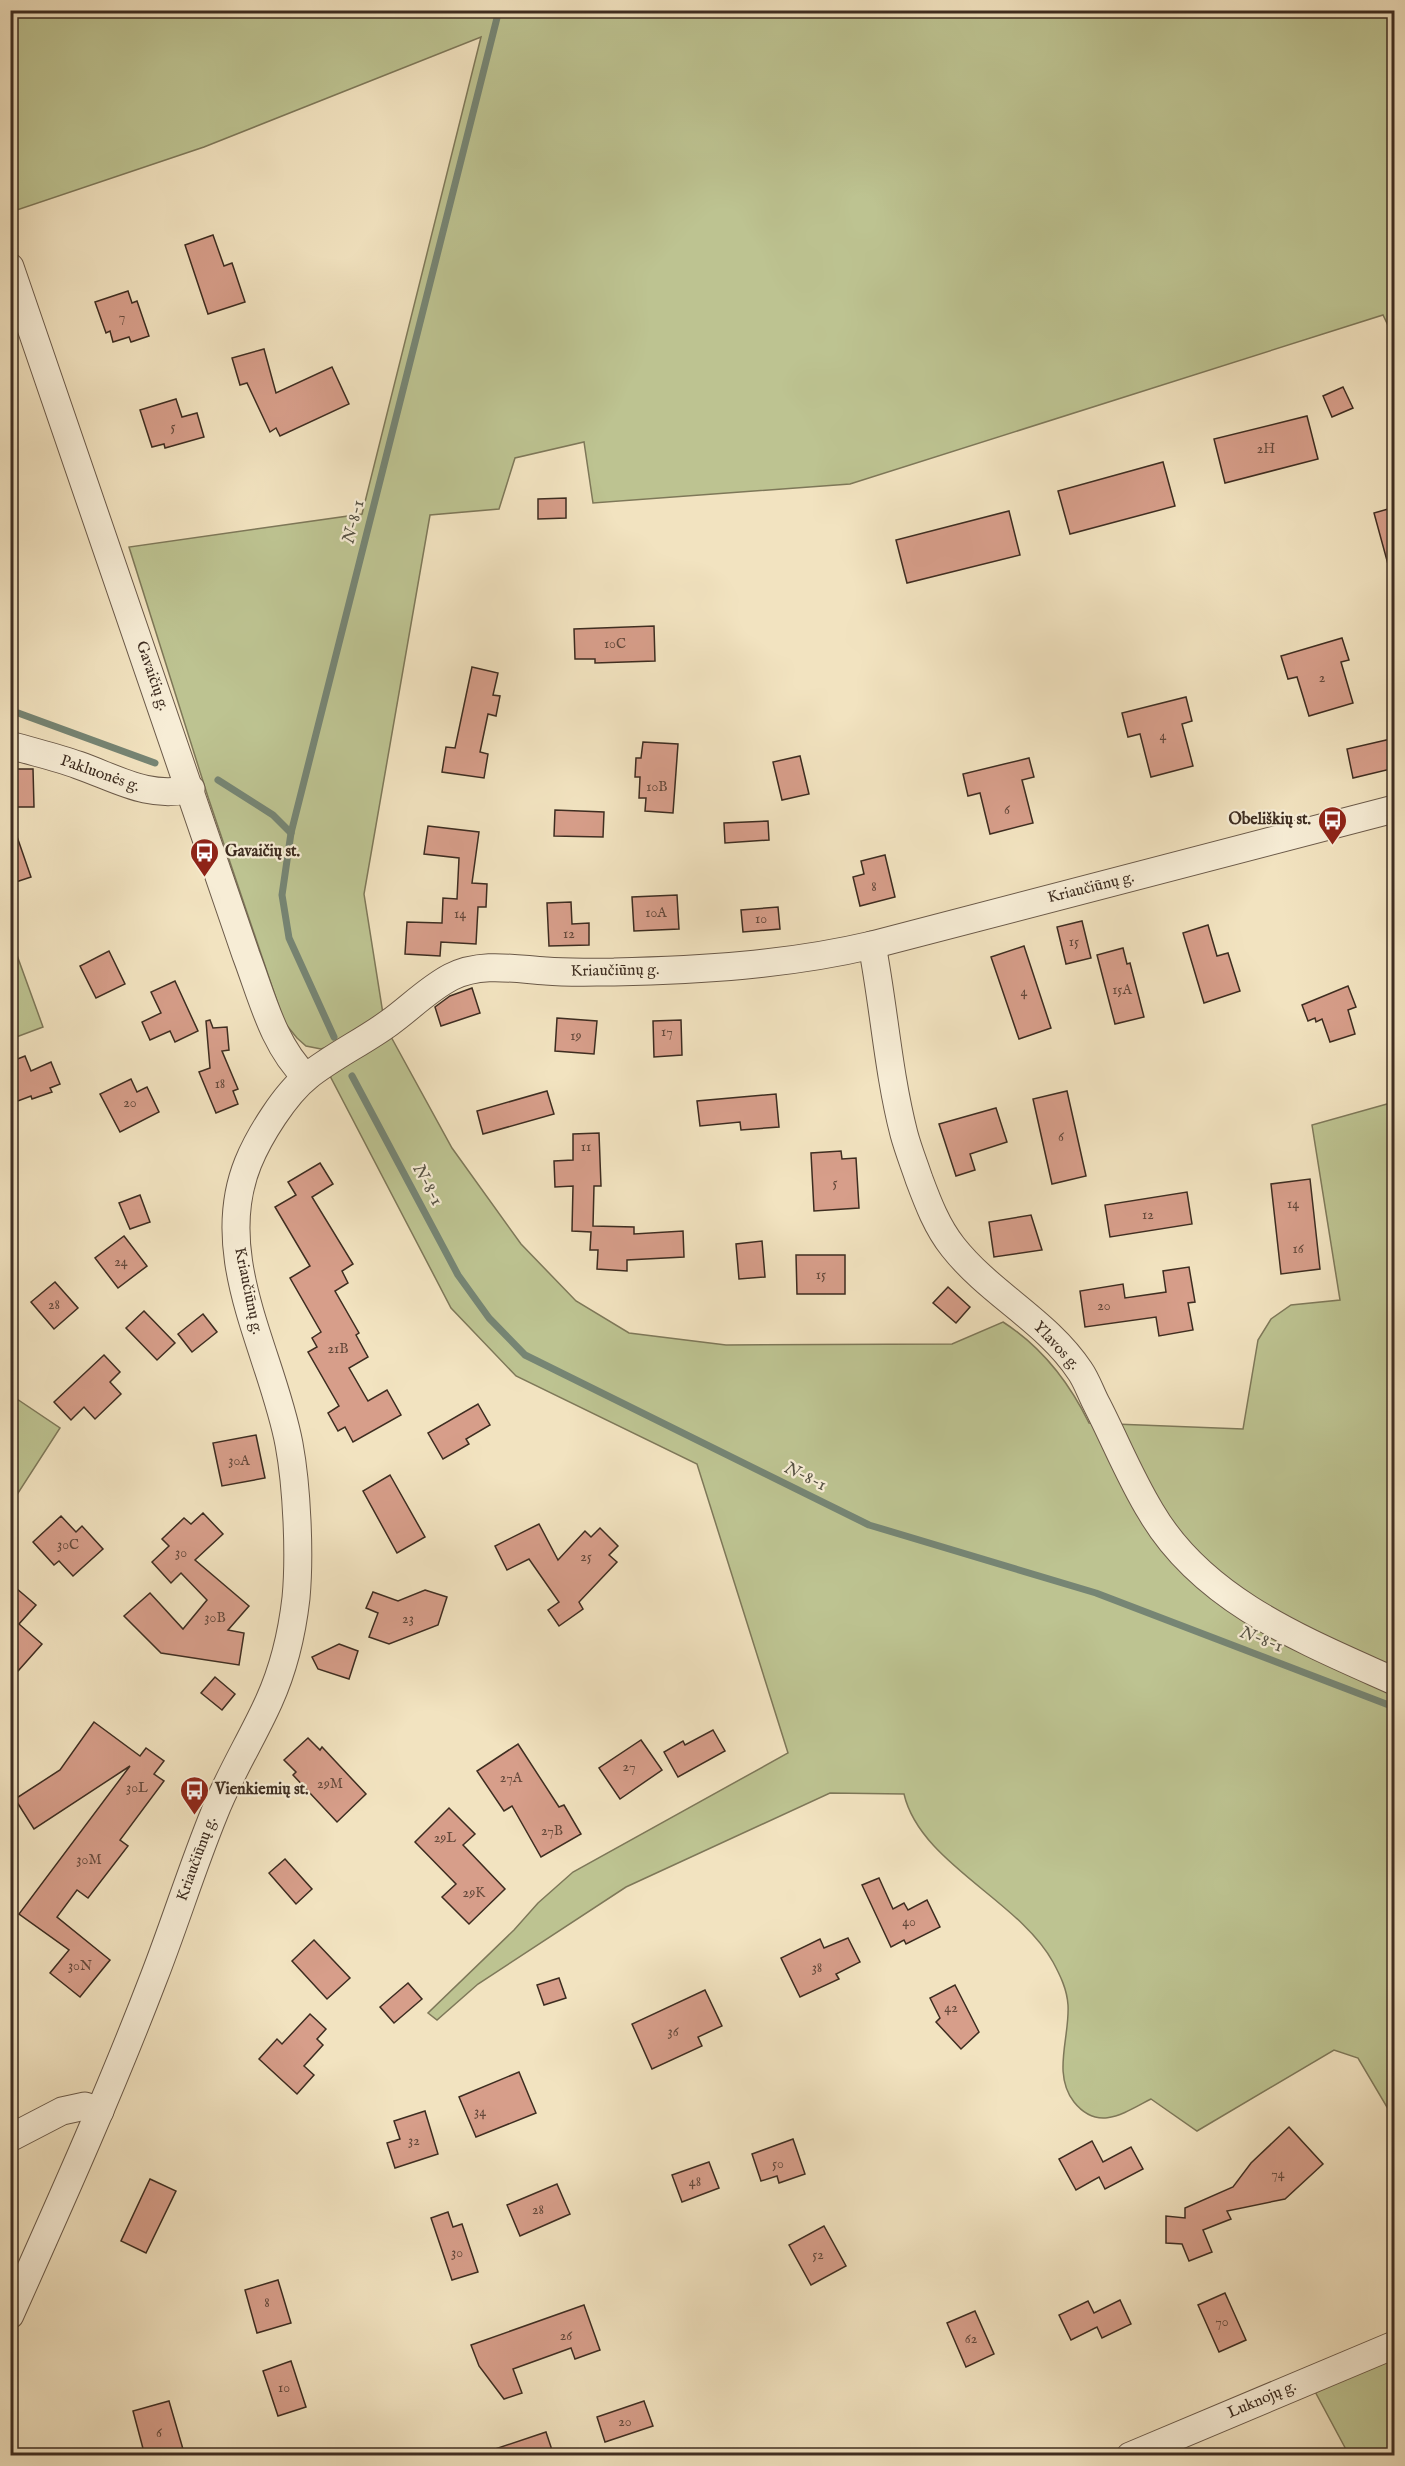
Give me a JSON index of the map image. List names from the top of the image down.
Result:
{
  "streets": {
    "street": [
      "Gavaičių g.",
      "Pakluonės g.",
      "Kriaučiūnų g.",
      "Ylavos g.",
      "Luknojų g."
    ]
  },
  "crossings": [
    ["Gavaičių g.", "Pakluonės g."],
    ["Gavaičių g.", "Kriaučiūnų g."],
    ["Kriaučiūnų g.", "Ylavos g."]
  ],
  "water": ["N-8-1"],
  "places": {
    "bus stop": ["Obeliškių st.", "Gavaičių st.", "Vienkiemių st."]
  },
  "house_numbers": [
    "7",
    "5",
    "2H",
    "10C",
    "2",
    "4",
    "10B",
    "6",
    "8",
    "10A",
    "14",
    "10",
    "12",
    "15",
    "15A",
    "4",
    "17",
    "19",
    "18",
    "20",
    "6",
    "11",
    "5",
    "14",
    "12",
    "16",
    "24",
    "15",
    "28",
    "20",
    "21B",
    "30A",
    "30C",
    "30",
    "25",
    "30B",
    "23",
    "27",
    "27A",
    "29M",
    "30L",
    "27B",
    "29L",
    "30M",
    "29K",
    "40",
    "30N",
    "38",
    "42",
    "36",
    "34",
    "32",
    "50",
    "74",
    "48",
    "28",
    "30",
    "52",
    "8",
    "70",
    "26",
    "62",
    "10",
    "20",
    "6"
  ]
}
